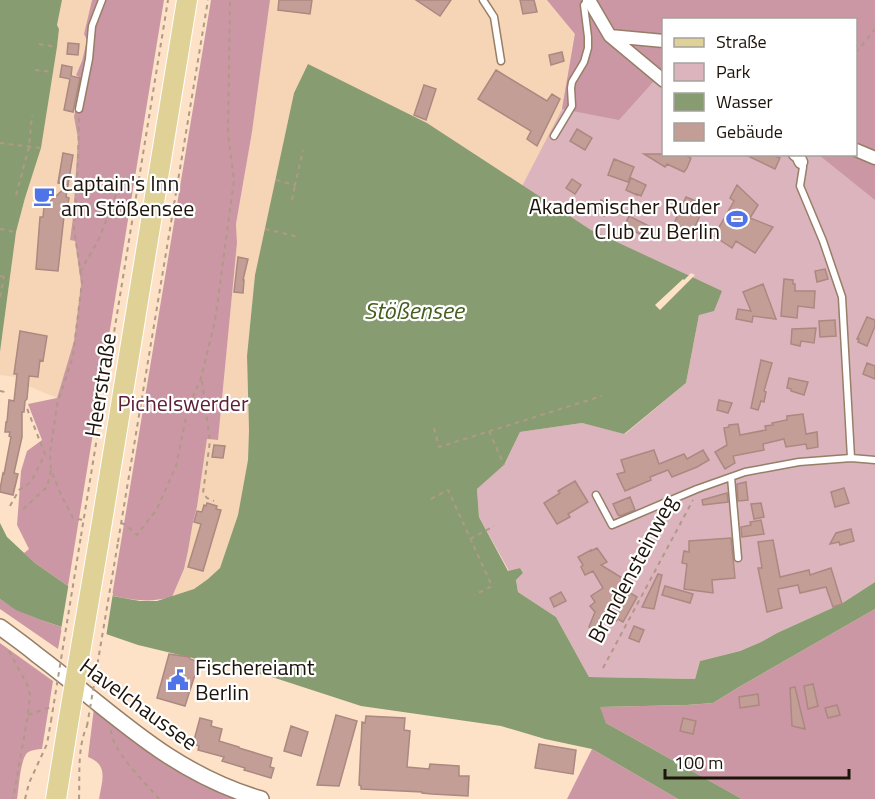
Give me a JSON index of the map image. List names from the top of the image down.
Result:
{
  "streets": {
    "main road": ["Heerstraße"],
    "street": ["Havelchaussee"],
    "lane": ["Brandensteinweg"]
  },
  "water": ["Stößensee"],
  "parks": ["Pichelswerder"],
  "places": {
    "cafe": ["Captain's Inn am Stößensee"],
    "sports": ["Akademischer Ruder Club zu Berlin"],
    "public building": ["Fischereiamt Berlin"]
  },
  "legend": [
    "Straße",
    "Park",
    "Wasser",
    "Gebäude"
  ],
  "scale_bar": "100 m"
}
